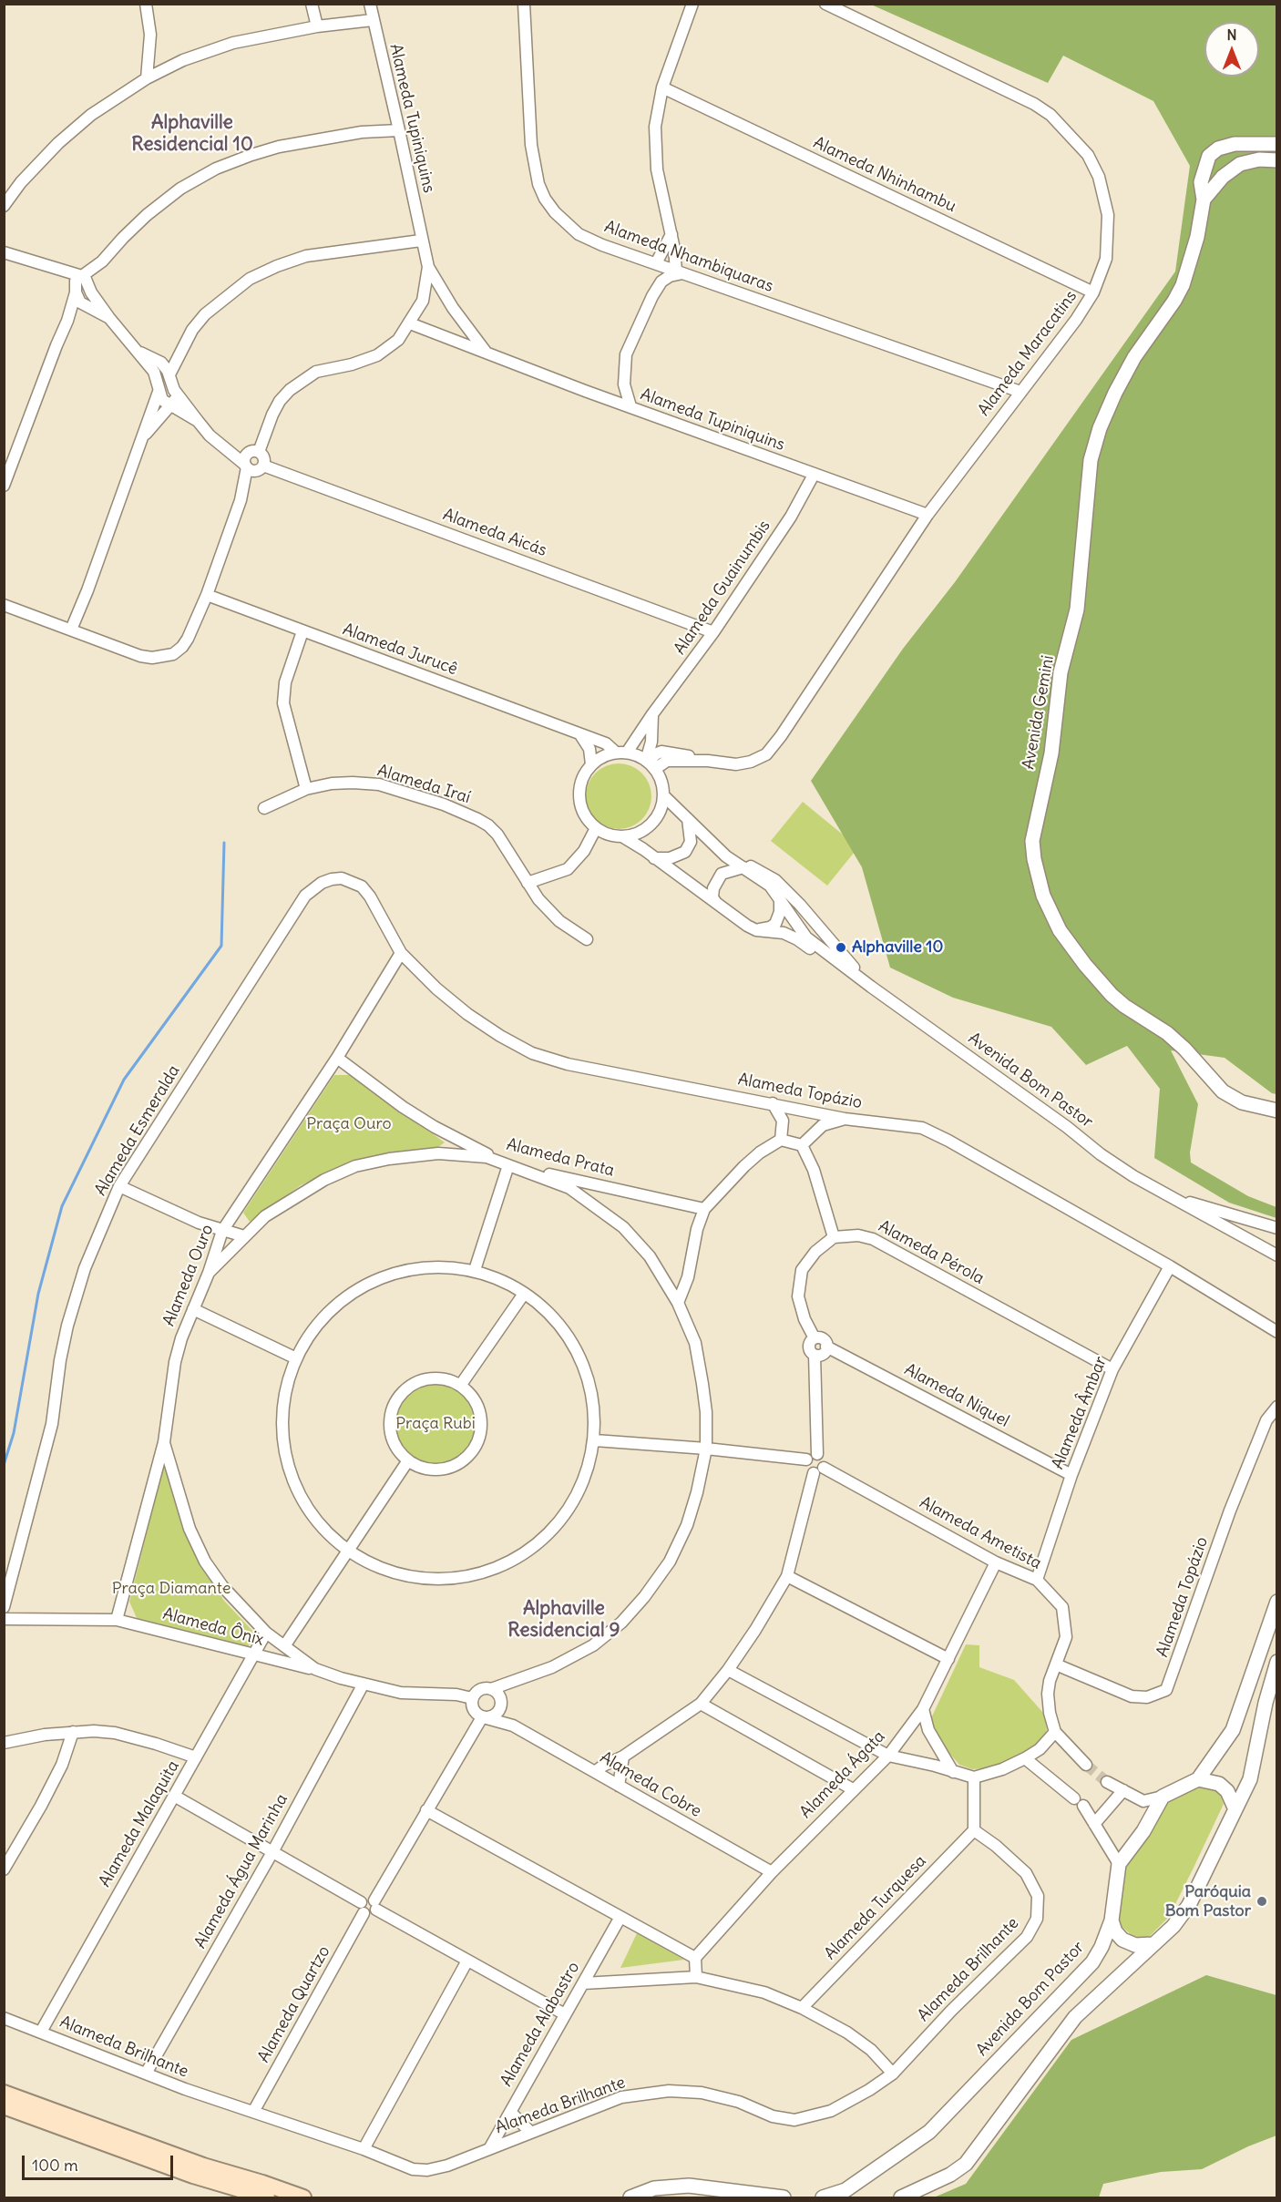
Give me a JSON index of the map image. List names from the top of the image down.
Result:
{
  "streets": {
    "street": [
      "Alameda Tupiniquins",
      "Alameda Nhinhambu",
      "Alameda Nhambiquaras",
      "Alameda Maracatins",
      "Alameda Aicás",
      "Alameda Guainumbis",
      "Alameda Jurucê",
      "Avenida Gemini",
      "Alameda Iraí",
      "Avenida Bom Pastor",
      "Alameda Topázio",
      "Alameda Esmeralda",
      "Alameda Prata",
      "Alameda Pérola",
      "Alameda Ouro",
      "Alameda Niquel",
      "Alameda Âmbar",
      "Alameda Ametista",
      "Alameda Ônix",
      "Alameda Ágata",
      "Alameda Cobre",
      "Alameda Malaquita",
      "Alameda Água Marinha",
      "Alameda Turquesa",
      "Alameda Brilhante",
      "Alameda Quartzo",
      "Alameda Alabastro"
    ]
  },
  "crossings": [
    ["Alameda Tupiniquins", "Alameda Maracatins"],
    ["Alameda Tupiniquins", "Alameda Guainumbis"],
    ["Alameda Nhinhambu", "Alameda Maracatins"],
    ["Alameda Nhambiquaras", "Alameda Maracatins"],
    ["Alameda Maracatins", "Alameda Guainumbis"],
    ["Alameda Maracatins", "Alameda Jurucê"],
    ["Alameda Maracatins", "Avenida Bom Pastor"],
    ["Alameda Aicás", "Alameda Guainumbis"],
    ["Alameda Guainumbis", "Alameda Jurucê"],
    ["Alameda Guainumbis", "Avenida Bom Pastor"],
    ["Alameda Jurucê", "Avenida Bom Pastor"],
    ["Alameda Topázio", "Alameda Esmeralda"],
    ["Alameda Topázio", "Alameda Ouro"],
    ["Alameda Topázio", "Alameda Âmbar"],
    ["Alameda Topázio", "Alameda Ametista"],
    ["Alameda Prata", "Alameda Ouro"],
    ["Alameda Pérola", "Alameda Âmbar"],
    ["Alameda Ouro", "Alameda Ônix"],
    ["Alameda Niquel", "Alameda Âmbar"],
    ["Alameda Âmbar", "Alameda Ametista"],
    ["Alameda Ametista", "Alameda Ágata"],
    ["Alameda Ônix", "Alameda Cobre"],
    ["Alameda Ônix", "Alameda Malaquita"],
    ["Alameda Ônix", "Alameda Água Marinha"],
    ["Alameda Ágata", "Alameda Cobre"],
    ["Alameda Malaquita", "Alameda Brilhante"],
    ["Alameda Água Marinha", "Alameda Brilhante"],
    ["Alameda Turquesa", "Alameda Brilhante"],
    ["Alameda Brilhante", "Alameda Quartzo"],
    ["Alameda Brilhante", "Alameda Alabastro"]
  ],
  "districts": ["Alphaville Residencial 10", "Alphaville Residencial 9"],
  "parks": ["Praça Ouro", "Praça Rubi", "Praça Diamante"],
  "places": ["Alphaville 10", "Paróquia Bom Pastor"],
  "scale_bar": "100 m",
  "north": "top"
}
